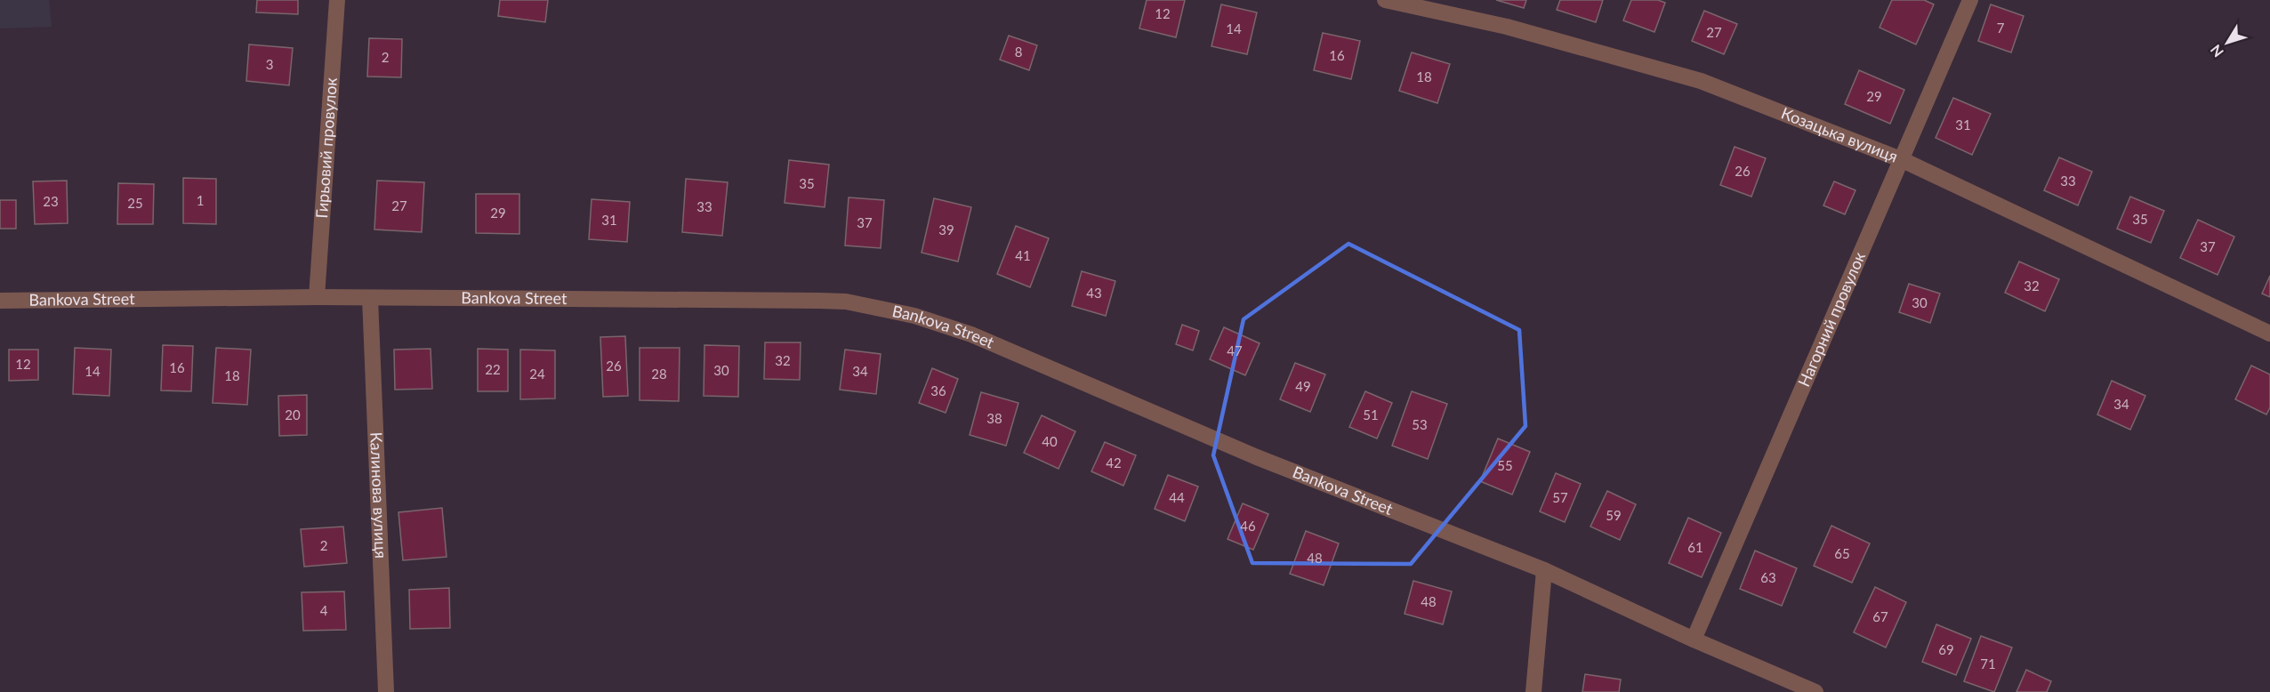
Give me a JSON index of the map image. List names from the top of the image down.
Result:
{
  "streets": {
    "street": [
      "Козацька вулиця",
      "Гирьовий провулок",
      "Bankova Street",
      "Нагорний провулок",
      "Калинова вулиця"
    ]
  },
  "crossings": [
    ["Козацька вулиця", "Нагорний провулок"],
    ["Гирьовий провулок", "Bankova Street"],
    ["Bankova Street", "Нагорний провулок"],
    ["Bankova Street", "Калинова вулиця"]
  ],
  "house_numbers": [
    "12",
    "7",
    "14",
    "27",
    "8",
    "16",
    "2",
    "3",
    "18",
    "29",
    "31",
    "26",
    "33",
    "35",
    "1",
    "23",
    "25",
    "27",
    "33",
    "29",
    "35",
    "31",
    "37",
    "39",
    "37",
    "41",
    "32",
    "43",
    "30",
    "47",
    "32",
    "12",
    "26",
    "16",
    "22",
    "30",
    "14",
    "34",
    "24",
    "28",
    "18",
    "49",
    "36",
    "34",
    "20",
    "51",
    "38",
    "53",
    "40",
    "42",
    "55",
    "44",
    "57",
    "59",
    "46",
    "2",
    "61",
    "65",
    "48",
    "63",
    "48",
    "4",
    "67",
    "69",
    "71"
  ],
  "north": "bottom left"
}
